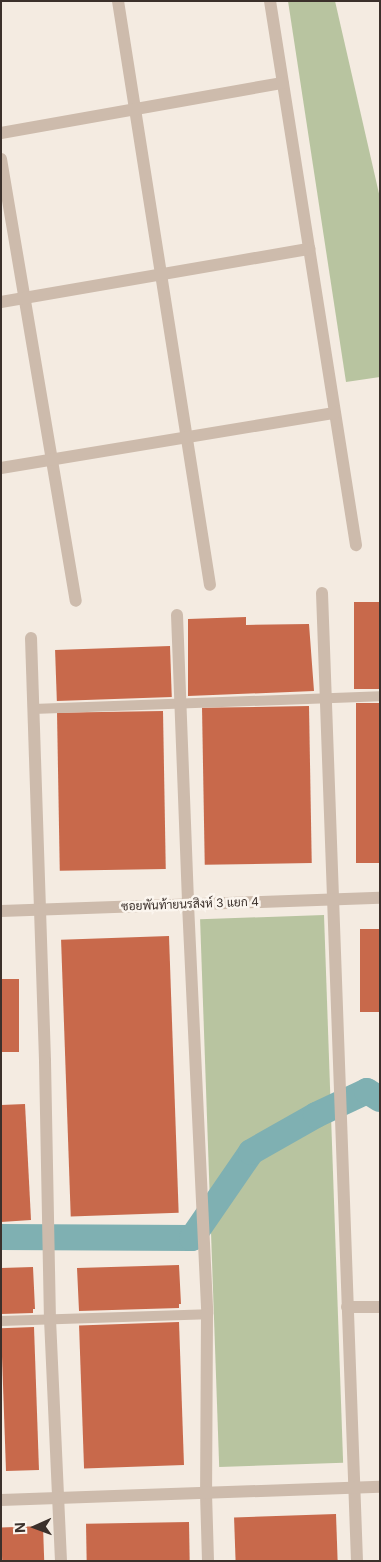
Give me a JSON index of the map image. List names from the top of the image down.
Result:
{
  "streets": {
    "street": ["ซอยพันท้ายนรสิงห์ 3 แยก 4"]
  },
  "north": "left"
}
